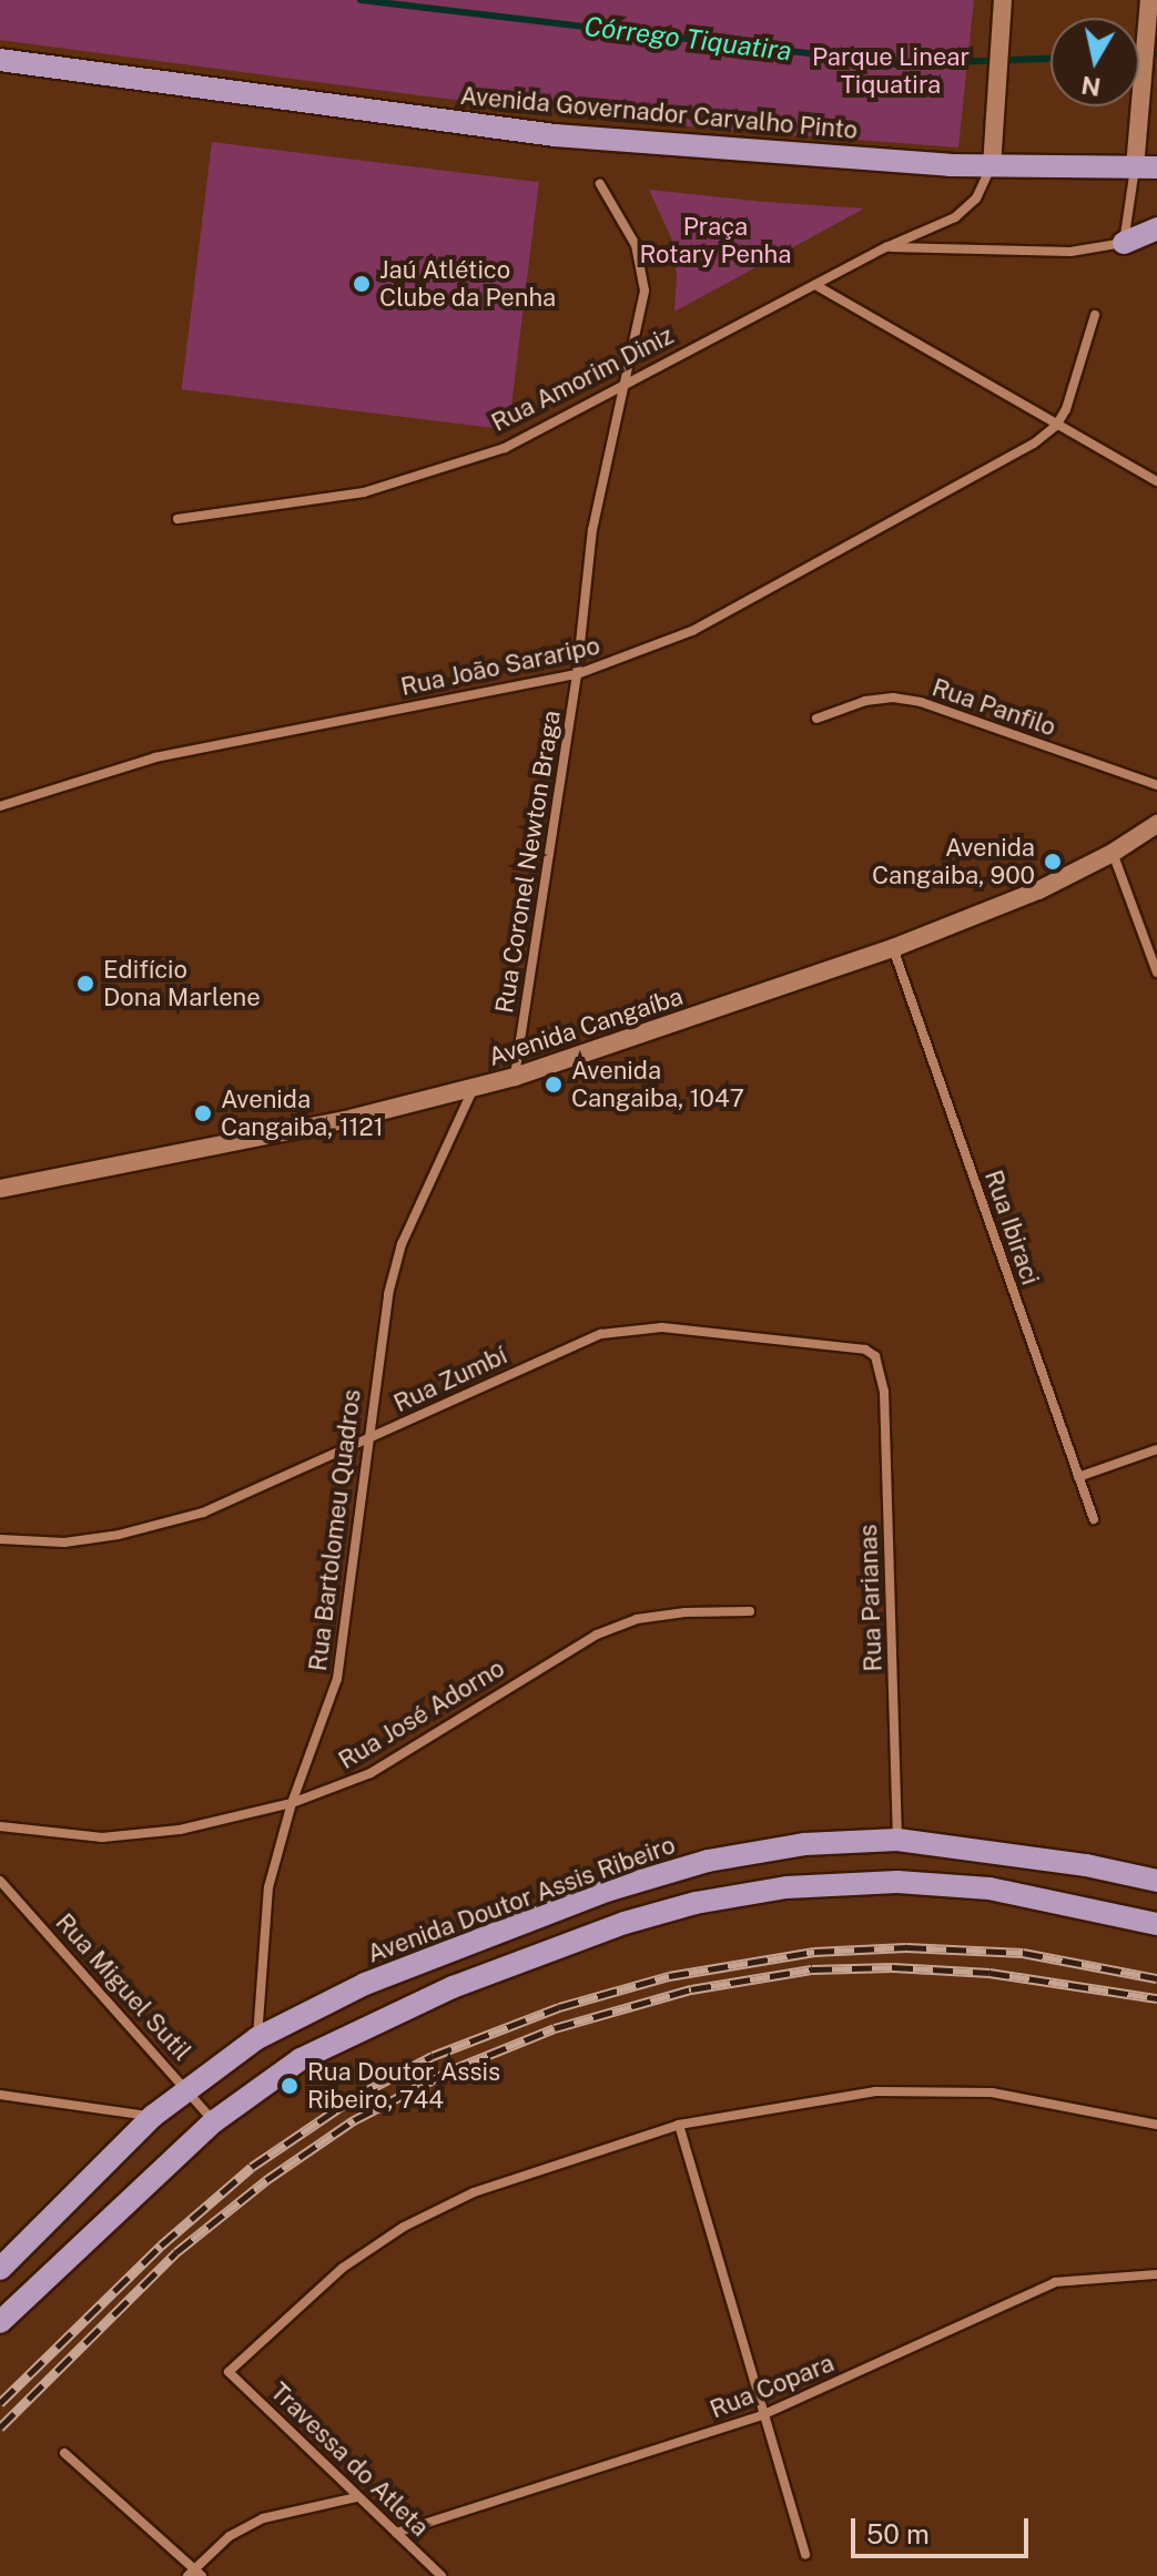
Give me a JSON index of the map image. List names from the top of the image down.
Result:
{
  "streets": {
    "main road": [
      "Avenida Governador Carvalho Pinto",
      "Rua Amorim Diniz",
      "Avenida Cangaíba",
      "Avenida Doutor Assis Ribeiro"
    ],
    "street": [
      "Rua João Sararipo",
      "Rua Panfilo",
      "Rua Coronel Newton Braga",
      "Rua Ibiraci",
      "Rua Zumbí",
      "Rua Bartolomeu Quadros",
      "Rua Parianas",
      "Rua José Adorno",
      "Rua Miguel Sutil",
      "Rua Copara",
      "Travessa do Atleta"
    ]
  },
  "crossings": [
    ["Avenida Governador Carvalho Pinto", "Rua Amorim Diniz"],
    ["Rua Amorim Diniz", "Rua Coronel Newton Braga"],
    ["Rua João Sararipo", "Rua Coronel Newton Braga"],
    ["Rua Coronel Newton Braga", "Avenida Cangaíba"],
    ["Avenida Cangaíba", "Rua Ibiraci"],
    ["Avenida Cangaíba", "Rua Bartolomeu Quadros"],
    ["Rua Zumbí", "Rua Bartolomeu Quadros"],
    ["Rua Zumbí", "Rua Parianas"],
    ["Rua Bartolomeu Quadros", "Rua José Adorno"],
    ["Rua Bartolomeu Quadros", "Avenida Doutor Assis Ribeiro"],
    ["Rua Parianas", "Avenida Doutor Assis Ribeiro"],
    ["Avenida Doutor Assis Ribeiro", "Rua Miguel Sutil"],
    ["Rua Copara", "Travessa do Atleta"]
  ],
  "water": ["Córrego Tiquatira"],
  "parks": ["Parque Linear Tiquatira", "Praça Rotary Penha"],
  "places": [
    "Jaú Atlético Clube da Penha",
    "Avenida Cangaiba, 900",
    "Edifício Dona Marlene",
    "Avenida Cangaiba, 1047",
    "Avenida Cangaiba, 1121",
    "Rua Doutor Assis Ribeiro, 744"
  ],
  "scale_bar": "50 m",
  "north": "bottom"
}
